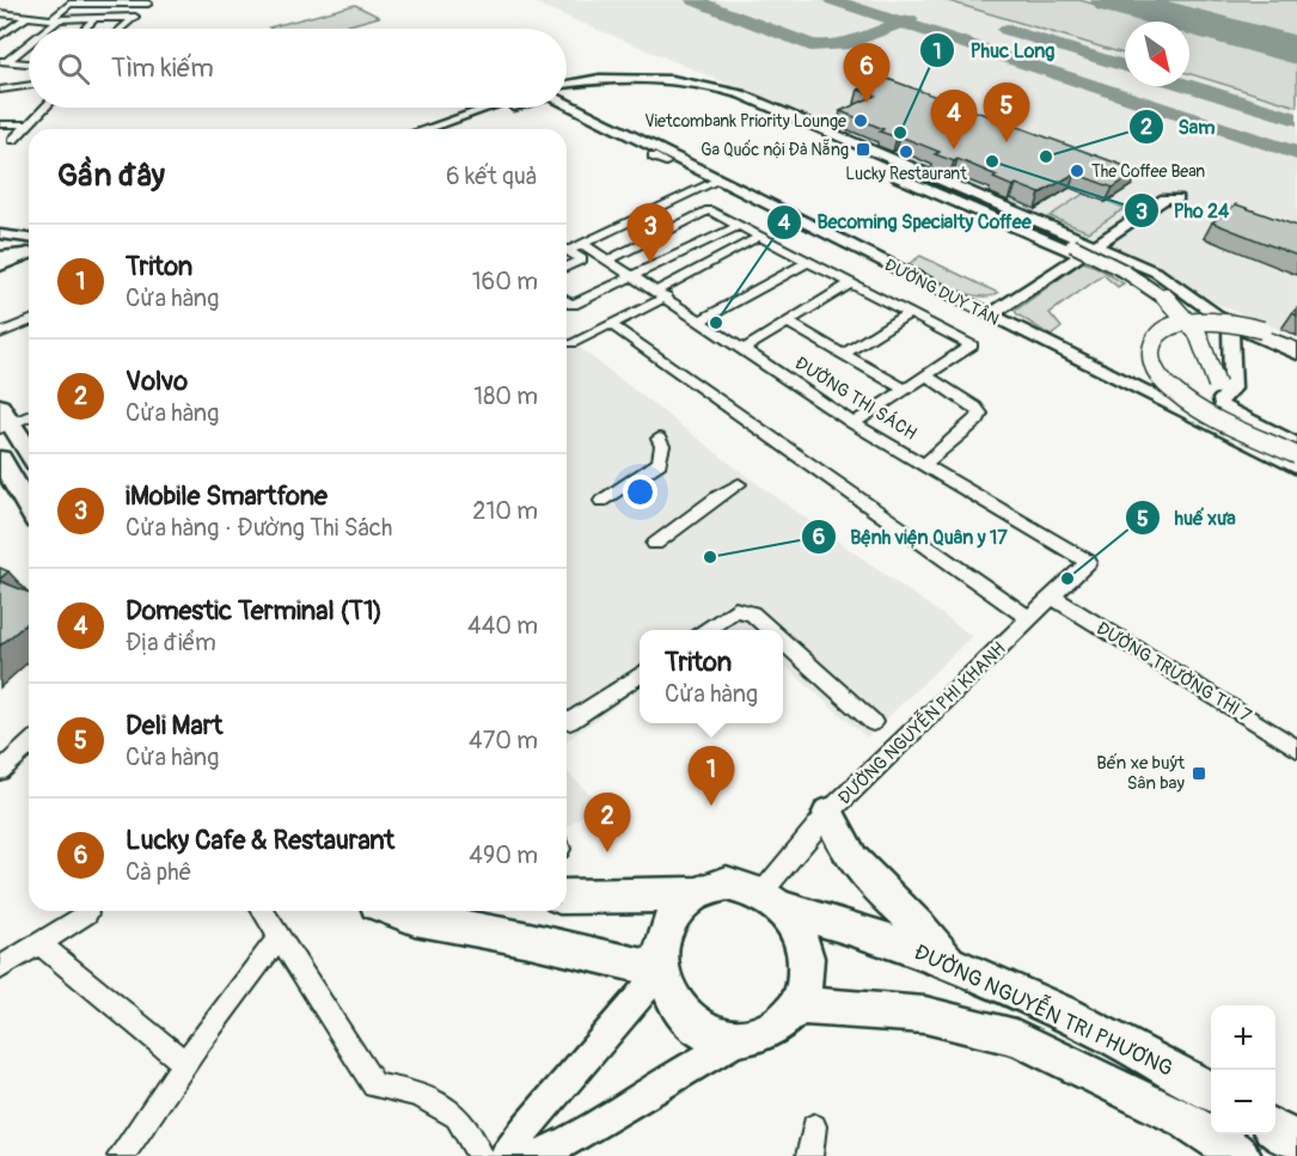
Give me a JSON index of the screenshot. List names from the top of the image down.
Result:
{
  "streets": {
    "main road": ["ĐƯỜNG NGUYỄN TRI PHƯƠNG"],
    "street": [
      "ĐƯỜNG DUY TÂN",
      "ĐƯỜNG THI SÁCH",
      "ĐƯỜNG TRƯỜNG THI 7",
      "ĐƯỜNG NGUYỄN PHI KHANH"
    ]
  },
  "crossings": [
    ["ĐƯỜNG THI SÁCH", "ĐƯỜNG NGUYỄN PHI KHANH"],
    ["ĐƯỜNG TRƯỜNG THI 7", "ĐƯỜNG NGUYỄN PHI KHANH"],
    ["ĐƯỜNG NGUYỄN PHI KHANH", "ĐƯỜNG NGUYỄN TRI PHƯƠNG"]
  ],
  "places": {
    "other": [
      "Vietcombank Priority Lounge",
      "Phuc Long",
      "Lucky Restaurant",
      "Sam",
      "Pho 24",
      "The Coffee Bean",
      "Becoming Specialty Coffee",
      "Bệnh viện Quân y 17",
      "huế xưa"
    ],
    "transit": ["Ga Quốc nội Đà Nẵng", "Bến xe buýt Sân bay"]
  },
  "north": "bottom right",
  "page": {
    "search": "Tìm kiếm",
    "pins": [
      "6",
      "5",
      "4",
      "3",
      "1",
      "2"
    ],
    "heading": ["Gần đây", "6 kết quả"],
    "list": [
      {
        "mark": "1",
        "name": "Triton",
        "note": "Cửa hàng",
        "value": "160 m"
      },
      {
        "mark": "2",
        "name": "Volvo",
        "note": "Cửa hàng",
        "value": "180 m"
      },
      {
        "mark": "3",
        "name": "iMobile Smartfone",
        "note": "Cửa hàng · Đường Thi Sách",
        "value": "210 m"
      },
      {
        "mark": "4",
        "name": "Domestic Terminal (T1)",
        "note": "Địa điểm",
        "value": "440 m"
      },
      {
        "mark": "5",
        "name": "Deli Mart",
        "note": "Cửa hàng",
        "value": "470 m"
      },
      {
        "mark": "6",
        "name": "Lucky Cafe & Restaurant",
        "note": "Cà phê",
        "value": "490 m"
      }
    ],
    "popup": ["Triton", "Cửa hàng"],
    "map_buttons": ["+", "−"]
  }
}
